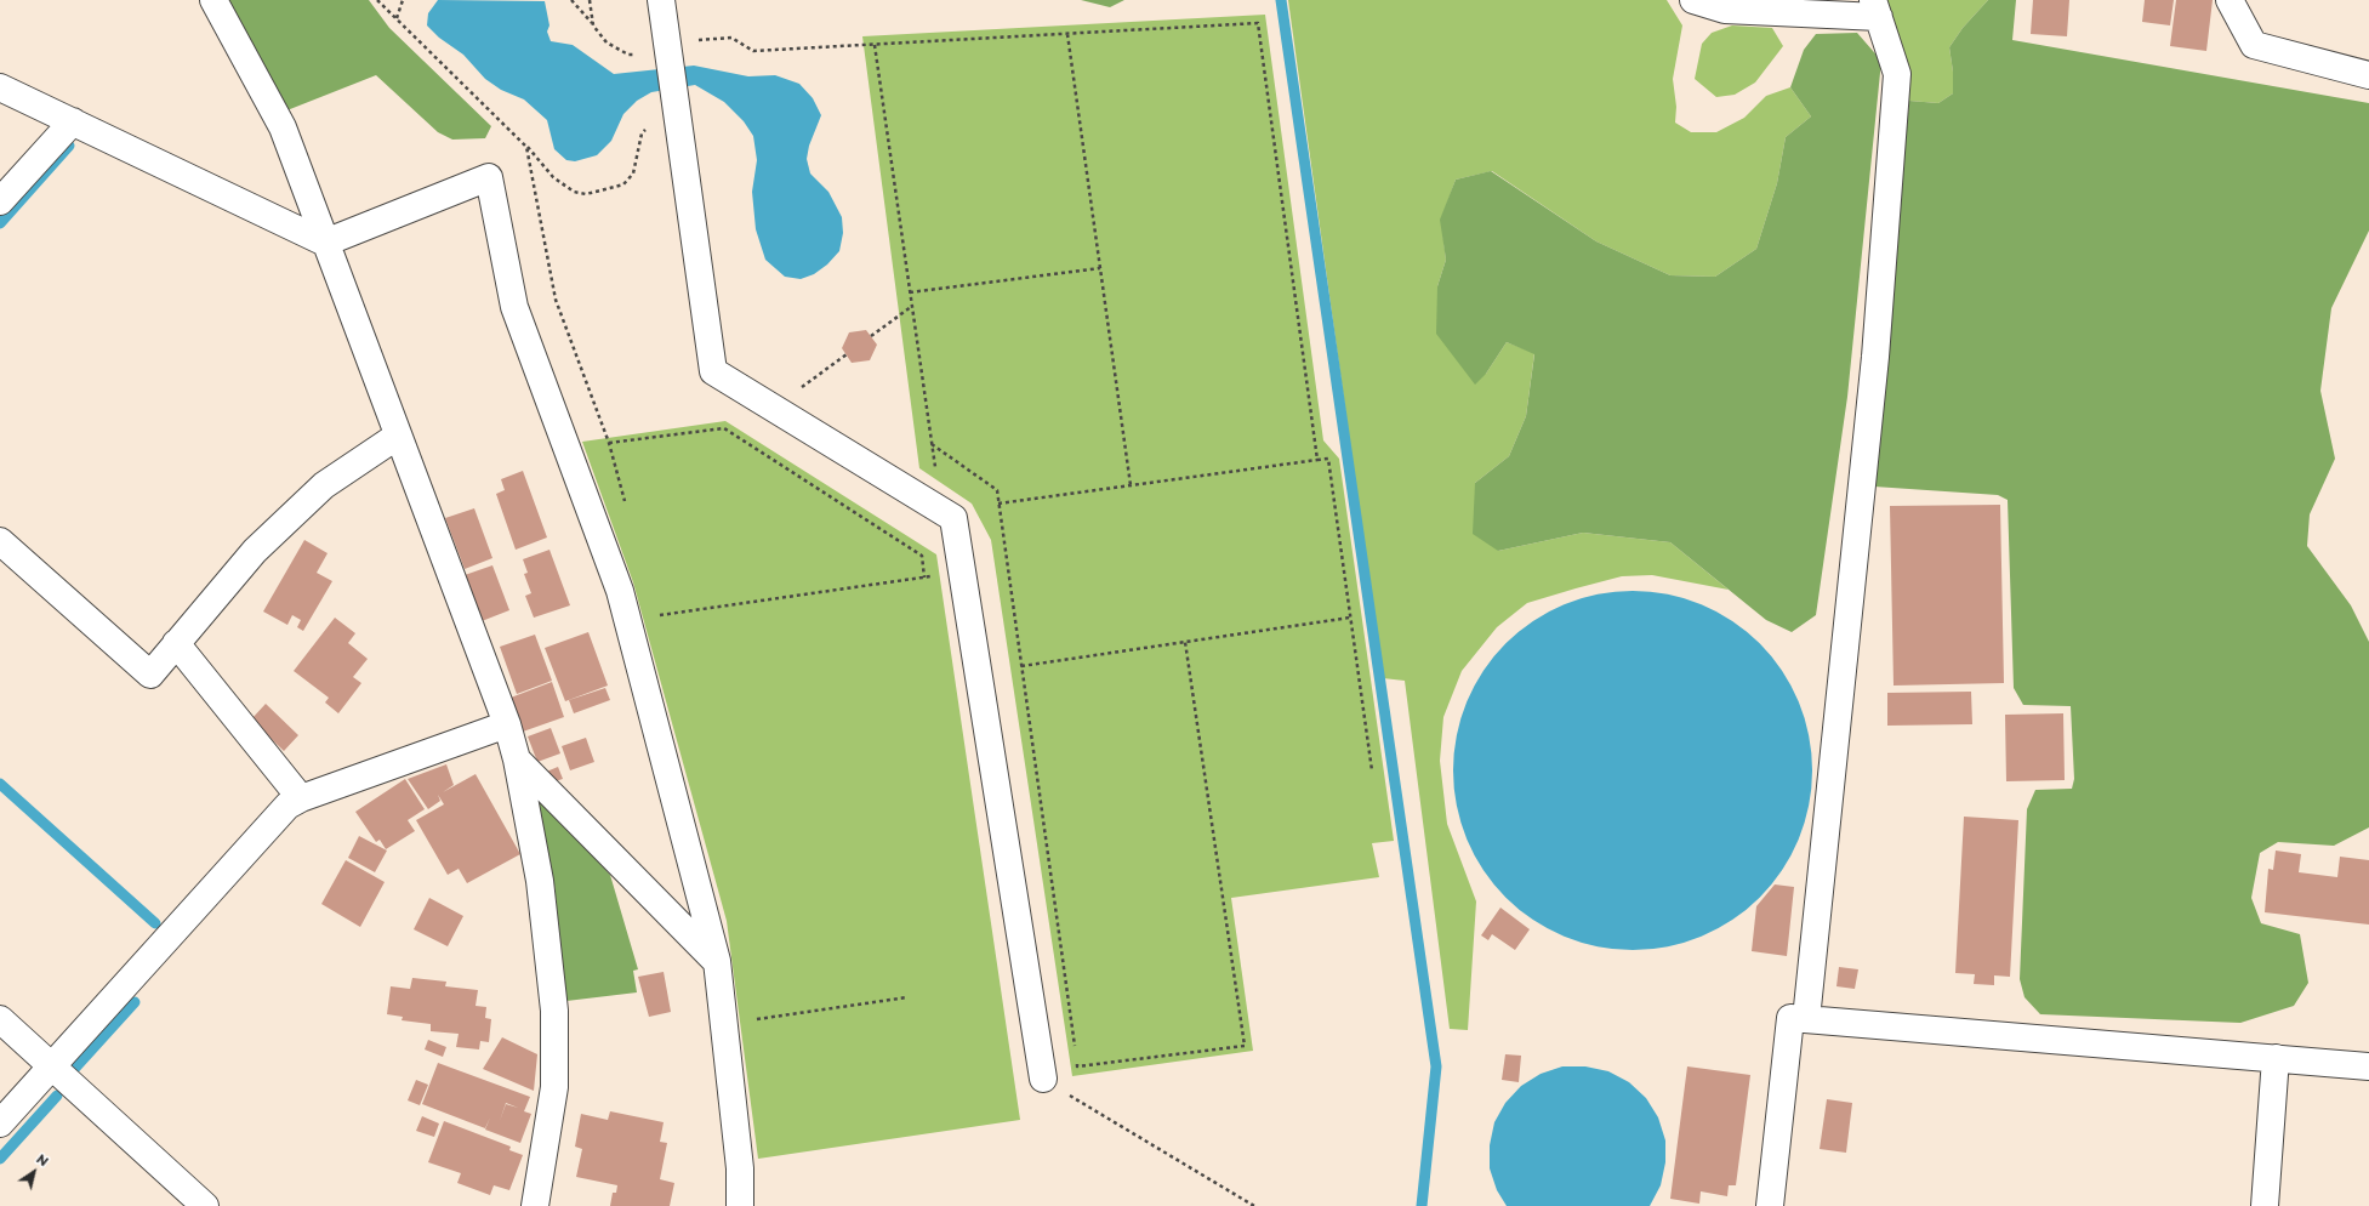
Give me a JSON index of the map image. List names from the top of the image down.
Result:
{
  "north": "top right"
}
